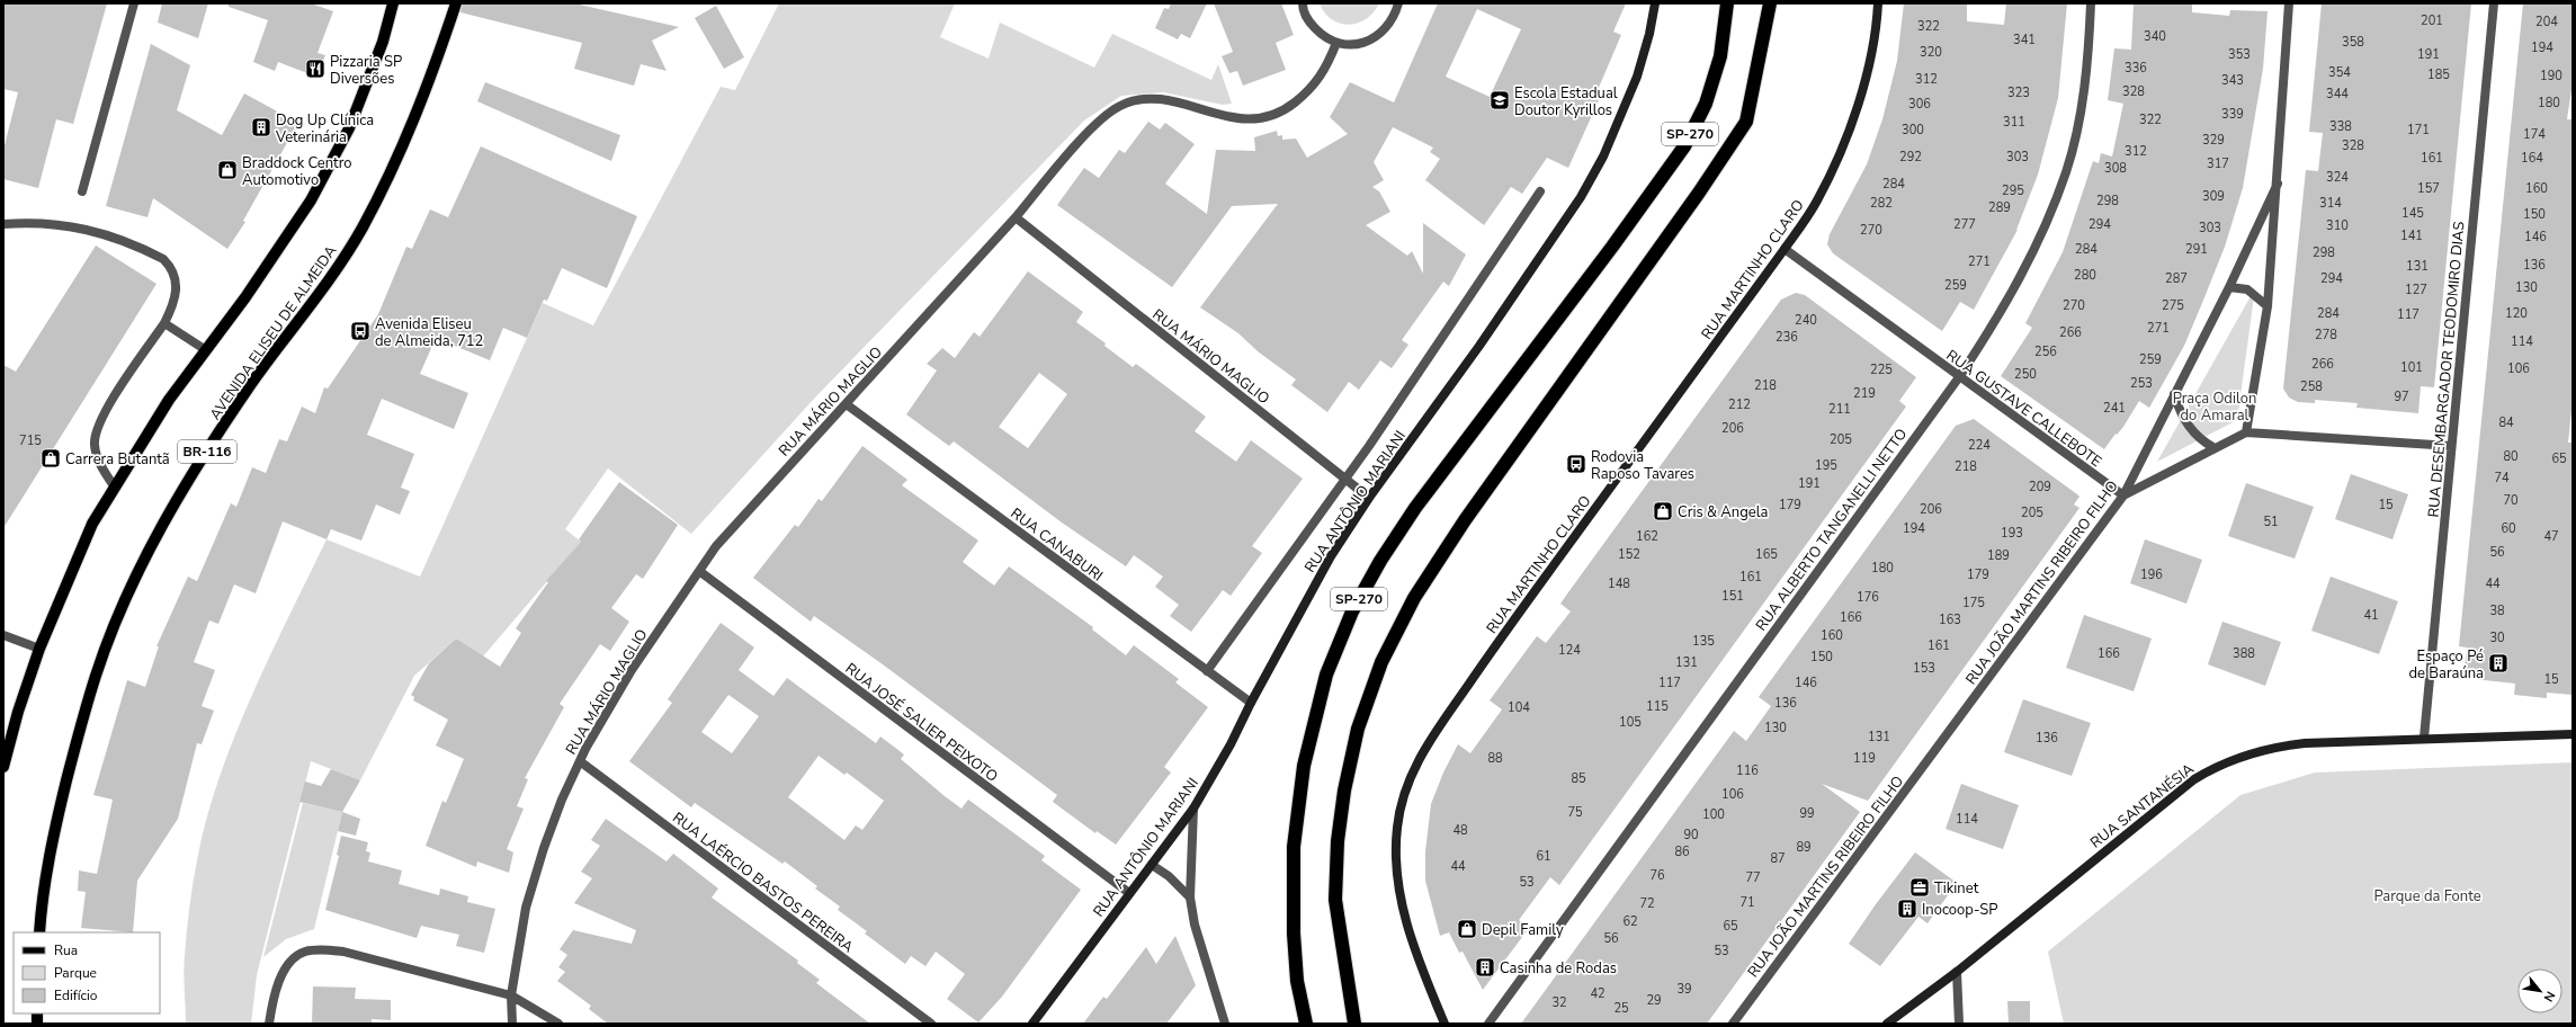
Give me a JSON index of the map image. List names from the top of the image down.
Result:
{
  "streets": {
    "highway": ["SP-270"],
    "main road": ["AVENIDA ELISEU DE ALMEIDA", "BR-116"],
    "street": [
      "RUA MARTINHO CLARO",
      "RUA MÁRIO MAGLIO",
      "RUA DESEMBARGADOR TEODOMIRO DIAS",
      "RUA GUSTAVE CALLEBOTE",
      "RUA ANTÔNIO MARIANI",
      "RUA ALBERTO TANGANELLI NETTO",
      "RUA CANABURI",
      "RUA JOÃO MARTINS RIBEIRO FILHO",
      "RUA JOSÉ SALIER PEIXOTO",
      "RUA SANTANÉSIA",
      "RUA LAÉRCIO BASTOS PEREIRA"
    ]
  },
  "crossings": [
    ["RUA MARTINHO CLARO", "RUA GUSTAVE CALLEBOTE"],
    ["RUA MÁRIO MAGLIO", "RUA ANTÔNIO MARIANI"],
    ["RUA MÁRIO MAGLIO", "RUA CANABURI"],
    ["RUA MÁRIO MAGLIO", "RUA JOSÉ SALIER PEIXOTO"],
    ["RUA MÁRIO MAGLIO", "RUA LAÉRCIO BASTOS PEREIRA"],
    ["RUA DESEMBARGADOR TEODOMIRO DIAS", "RUA SANTANÉSIA"],
    ["RUA GUSTAVE CALLEBOTE", "RUA ALBERTO TANGANELLI NETTO"],
    ["RUA GUSTAVE CALLEBOTE", "RUA JOÃO MARTINS RIBEIRO FILHO"],
    ["RUA ANTÔNIO MARIANI", "RUA CANABURI"],
    ["RUA ANTÔNIO MARIANI", "RUA JOSÉ SALIER PEIXOTO"]
  ],
  "parks": ["Praça Odilon do Amaral", "Parque da Fonte"],
  "places": {
    "restaurant": ["Pizzaria SP Diversões"],
    "school or university": ["Escola Estadual Doutor Kyrillos"],
    "building": [
      "Dog Up Clínica Veterinária",
      "Espaço Pé de Baraúna",
      "Inocoop-SP",
      "Casinha de Rodas"
    ],
    "shop": [
      "Braddock Centro Automotivo",
      "Carrera Butantã",
      "Cris & Angela",
      "Depil Family"
    ],
    "bus stop": ["Avenida Eliseu de Almeida, 712", "Rodovia Raposo Tavares"],
    "office": ["Tikinet"]
  },
  "house_numbers": [
    "201",
    "204",
    "322",
    "340",
    "341",
    "358",
    "194",
    "320",
    "353",
    "191",
    "336",
    "354",
    "185",
    "190",
    "312",
    "343",
    "328",
    "323",
    "344",
    "180",
    "306",
    "339",
    "322",
    "311",
    "338",
    "300",
    "171",
    "174",
    "329",
    "328",
    "312",
    "292",
    "303",
    "161",
    "164",
    "317",
    "308",
    "324",
    "284",
    "157",
    "160",
    "295",
    "309",
    "298",
    "282",
    "314",
    "289",
    "145",
    "150",
    "277",
    "294",
    "310",
    "303",
    "270",
    "141",
    "146",
    "284",
    "291",
    "298",
    "271",
    "136",
    "131",
    "280",
    "287",
    "294",
    "259",
    "130",
    "127",
    "270",
    "275",
    "284",
    "120",
    "117",
    "240",
    "271",
    "266",
    "278",
    "236",
    "114",
    "256",
    "259",
    "266",
    "101",
    "106",
    "225",
    "250",
    "253",
    "218",
    "258",
    "219",
    "97",
    "212",
    "241",
    "211",
    "84",
    "206",
    "205",
    "715",
    "224",
    "80",
    "65",
    "195",
    "218",
    "74",
    "191",
    "209",
    "70",
    "179",
    "15",
    "206",
    "205",
    "51",
    "194",
    "60",
    "193",
    "162",
    "47",
    "56",
    "152",
    "165",
    "189",
    "180",
    "179",
    "196",
    "161",
    "148",
    "44",
    "151",
    "176",
    "175",
    "38",
    "41",
    "166",
    "163",
    "160",
    "30",
    "135",
    "161",
    "124",
    "166",
    "388",
    "150",
    "131",
    "153",
    "15",
    "117",
    "146",
    "136",
    "115",
    "104",
    "105",
    "130",
    "131",
    "136",
    "88",
    "119",
    "116",
    "85",
    "106",
    "75",
    "99",
    "100",
    "114",
    "48",
    "90",
    "89",
    "86",
    "61",
    "87",
    "44",
    "76",
    "77",
    "53",
    "71",
    "72",
    "62",
    "65",
    "56",
    "53",
    "39",
    "42",
    "29",
    "32",
    "25"
  ],
  "legend": ["Rua", "Parque", "Edifício"],
  "north": "bottom right"
}
